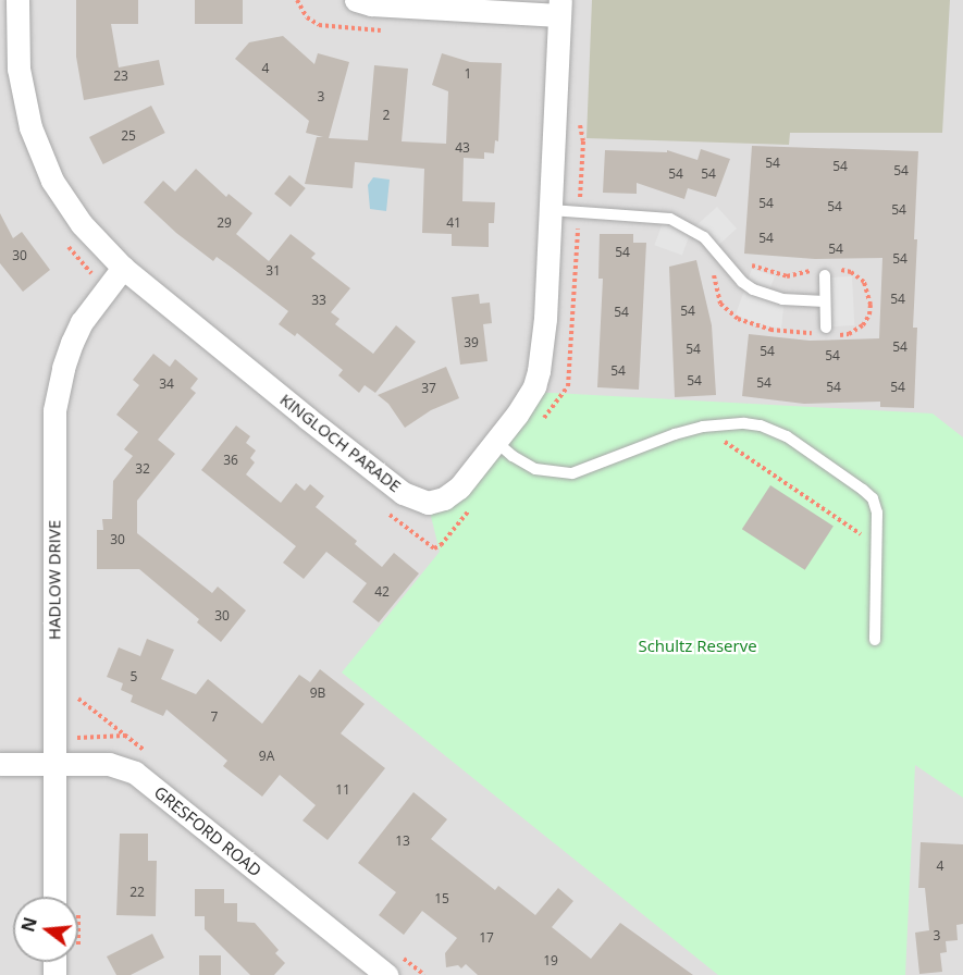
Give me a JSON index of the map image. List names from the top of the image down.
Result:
{
  "streets": {
    "street": ["KINGLOCH PARADE", "HADLOW DRIVE", "GRESFORD ROAD"]
  },
  "crossings": [
    ["KINGLOCH PARADE", "HADLOW DRIVE"],
    ["HADLOW DRIVE", "GRESFORD ROAD"]
  ],
  "parks": ["Schultz Reserve"],
  "house_numbers": [
    "4",
    "1",
    "23",
    "3",
    "2",
    "25",
    "43",
    "54",
    "54",
    "54",
    "54",
    "54",
    "54",
    "54",
    "54",
    "29",
    "41",
    "54",
    "54",
    "54",
    "30",
    "54",
    "31",
    "54",
    "33",
    "54",
    "54",
    "39",
    "54",
    "54",
    "54",
    "54",
    "54",
    "54",
    "54",
    "34",
    "54",
    "54",
    "37",
    "36",
    "32",
    "30",
    "42",
    "30",
    "5",
    "9B",
    "7",
    "9A",
    "11",
    "13",
    "4",
    "22",
    "15",
    "3",
    "17",
    "19"
  ],
  "north": "left"
}
